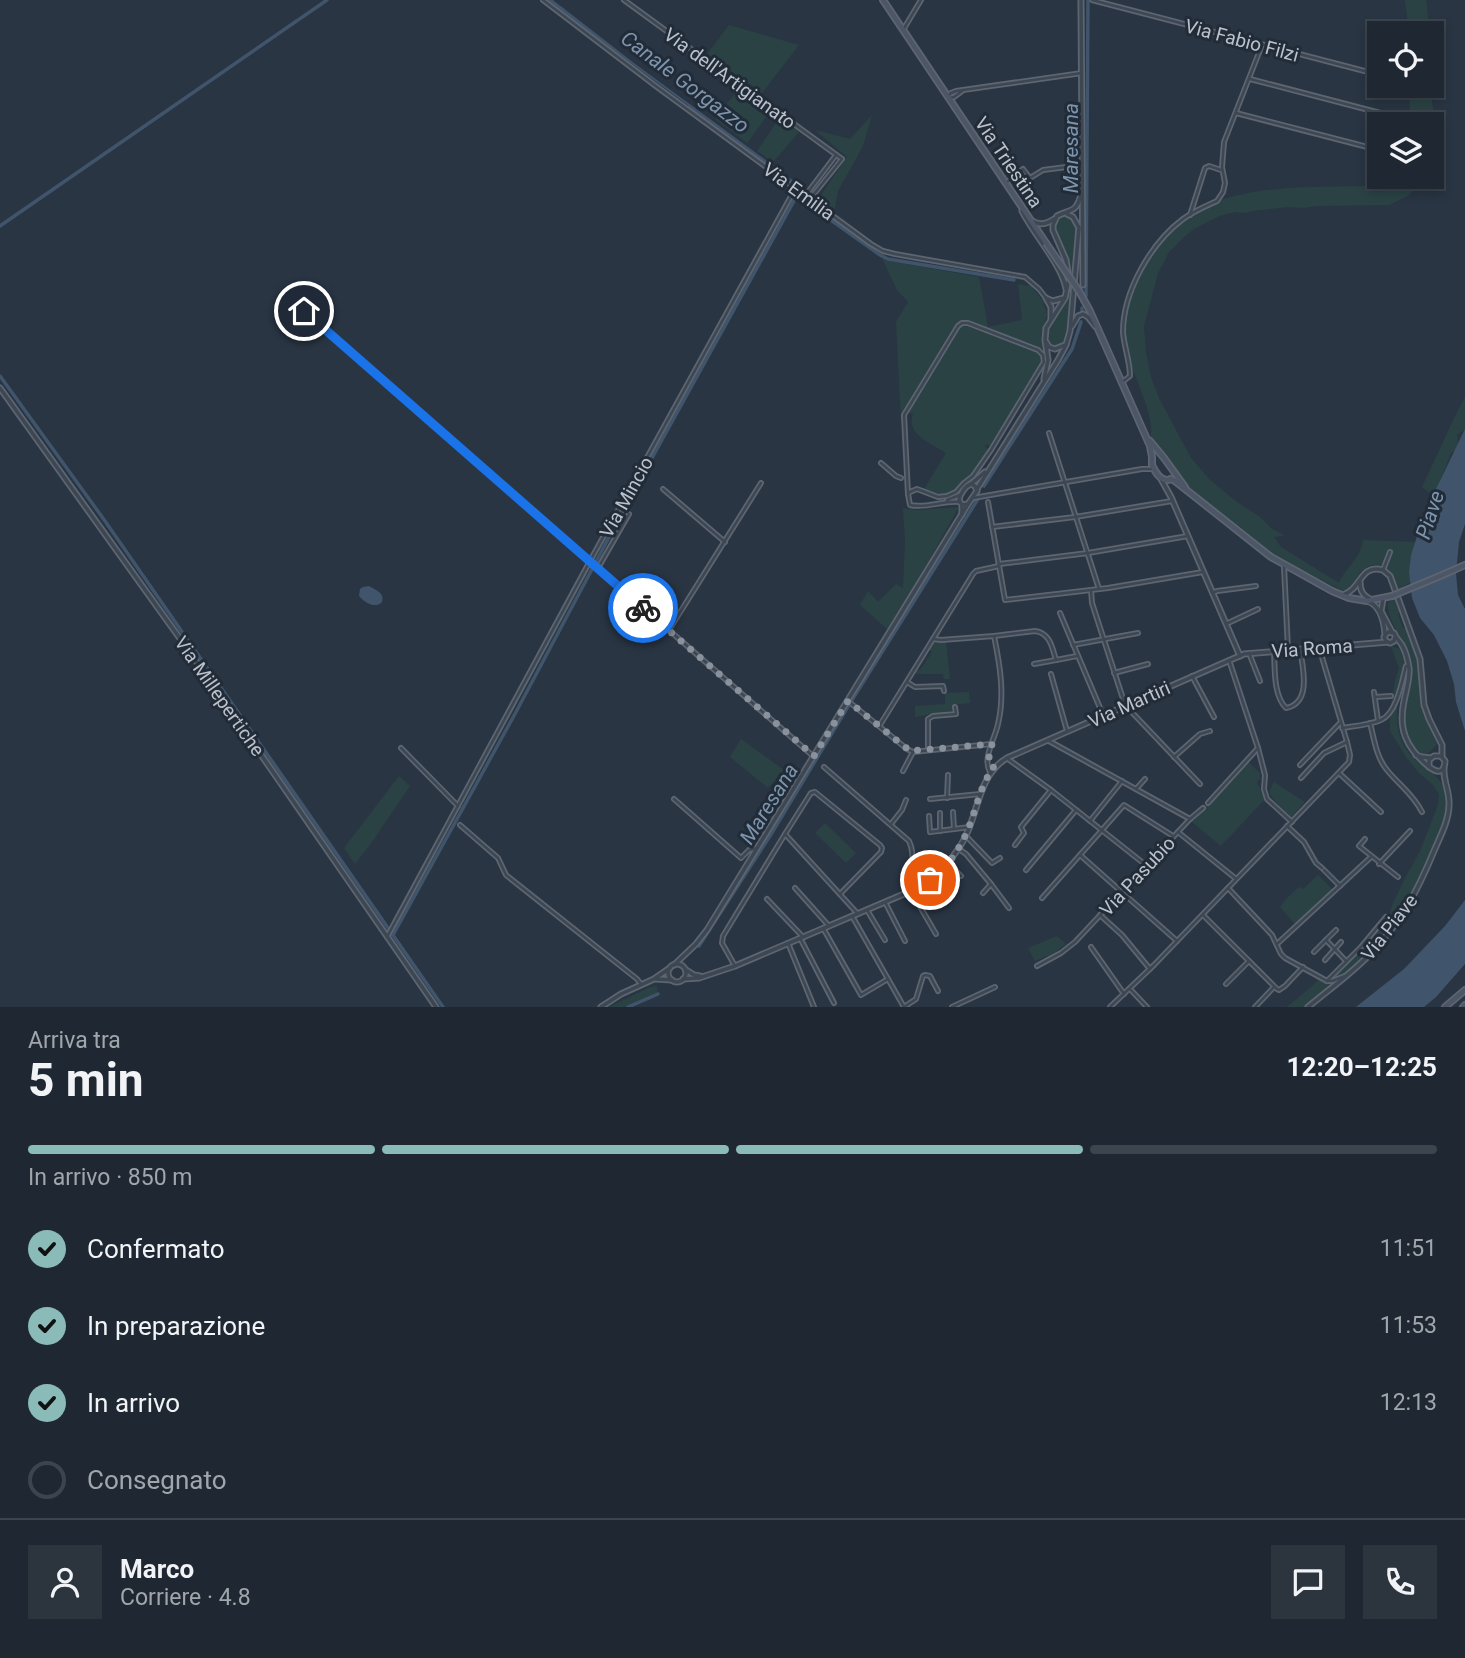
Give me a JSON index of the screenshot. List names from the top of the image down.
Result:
{
  "streets": {
    "main road": ["Via Triestina"],
    "street": [
      "Via Fabio Filzi",
      "Via dell'Artigianato",
      "Via Emilia",
      "Via Mincio",
      "Via Roma",
      "Via Millepertiche",
      "Via Martiri",
      "Via Pasubio",
      "Via Piave"
    ]
  },
  "crossings": [
    ["Via Emilia", "Via Mincio"],
    ["Via Mincio", "Via Millepertiche"],
    ["Via Roma", "Via Martiri"]
  ],
  "water": ["Canale Gorgazzo", "Maresana", "Piave"],
  "page": {
    "heading": ["5 min", "Arriva tra", "12:20–12:25"],
    "panel": ["Marco", "Corriere · 4.8"],
    "bar": "In arrivo · 850 m",
    "list": [
      ["Confermato", "11:51"],
      ["In preparazione", "11:53"],
      ["In arrivo", "12:13"],
      "Consegnato"
    ]
  }
}
